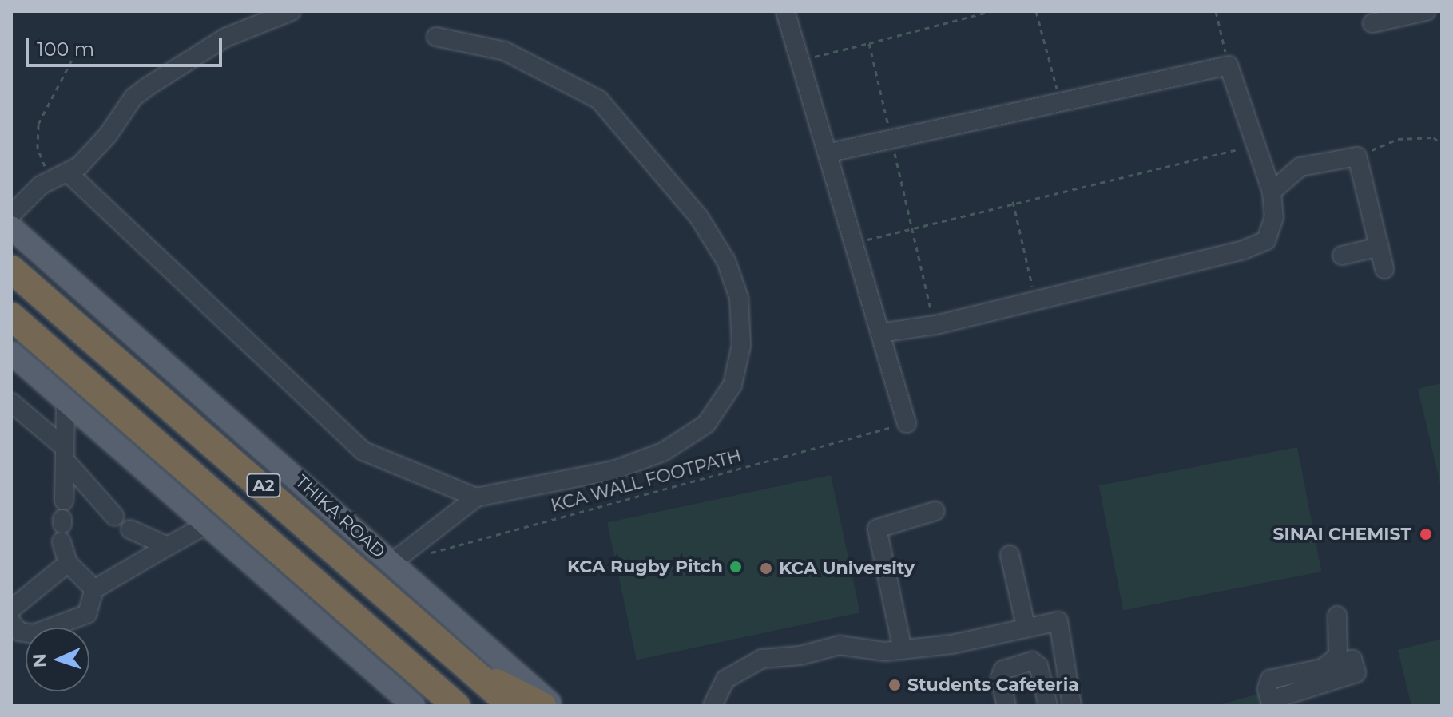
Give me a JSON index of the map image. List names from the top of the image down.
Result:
{
  "streets": {
    "highway": ["A2", "THIKA ROAD"],
    "path": ["KCA WALL FOOTPATH"]
  },
  "places": [
    "SINAI CHEMIST",
    "KCA Rugby Pitch",
    "KCA University",
    "Students Cafeteria"
  ],
  "scale_bar": "100 m",
  "north": "left"
}
